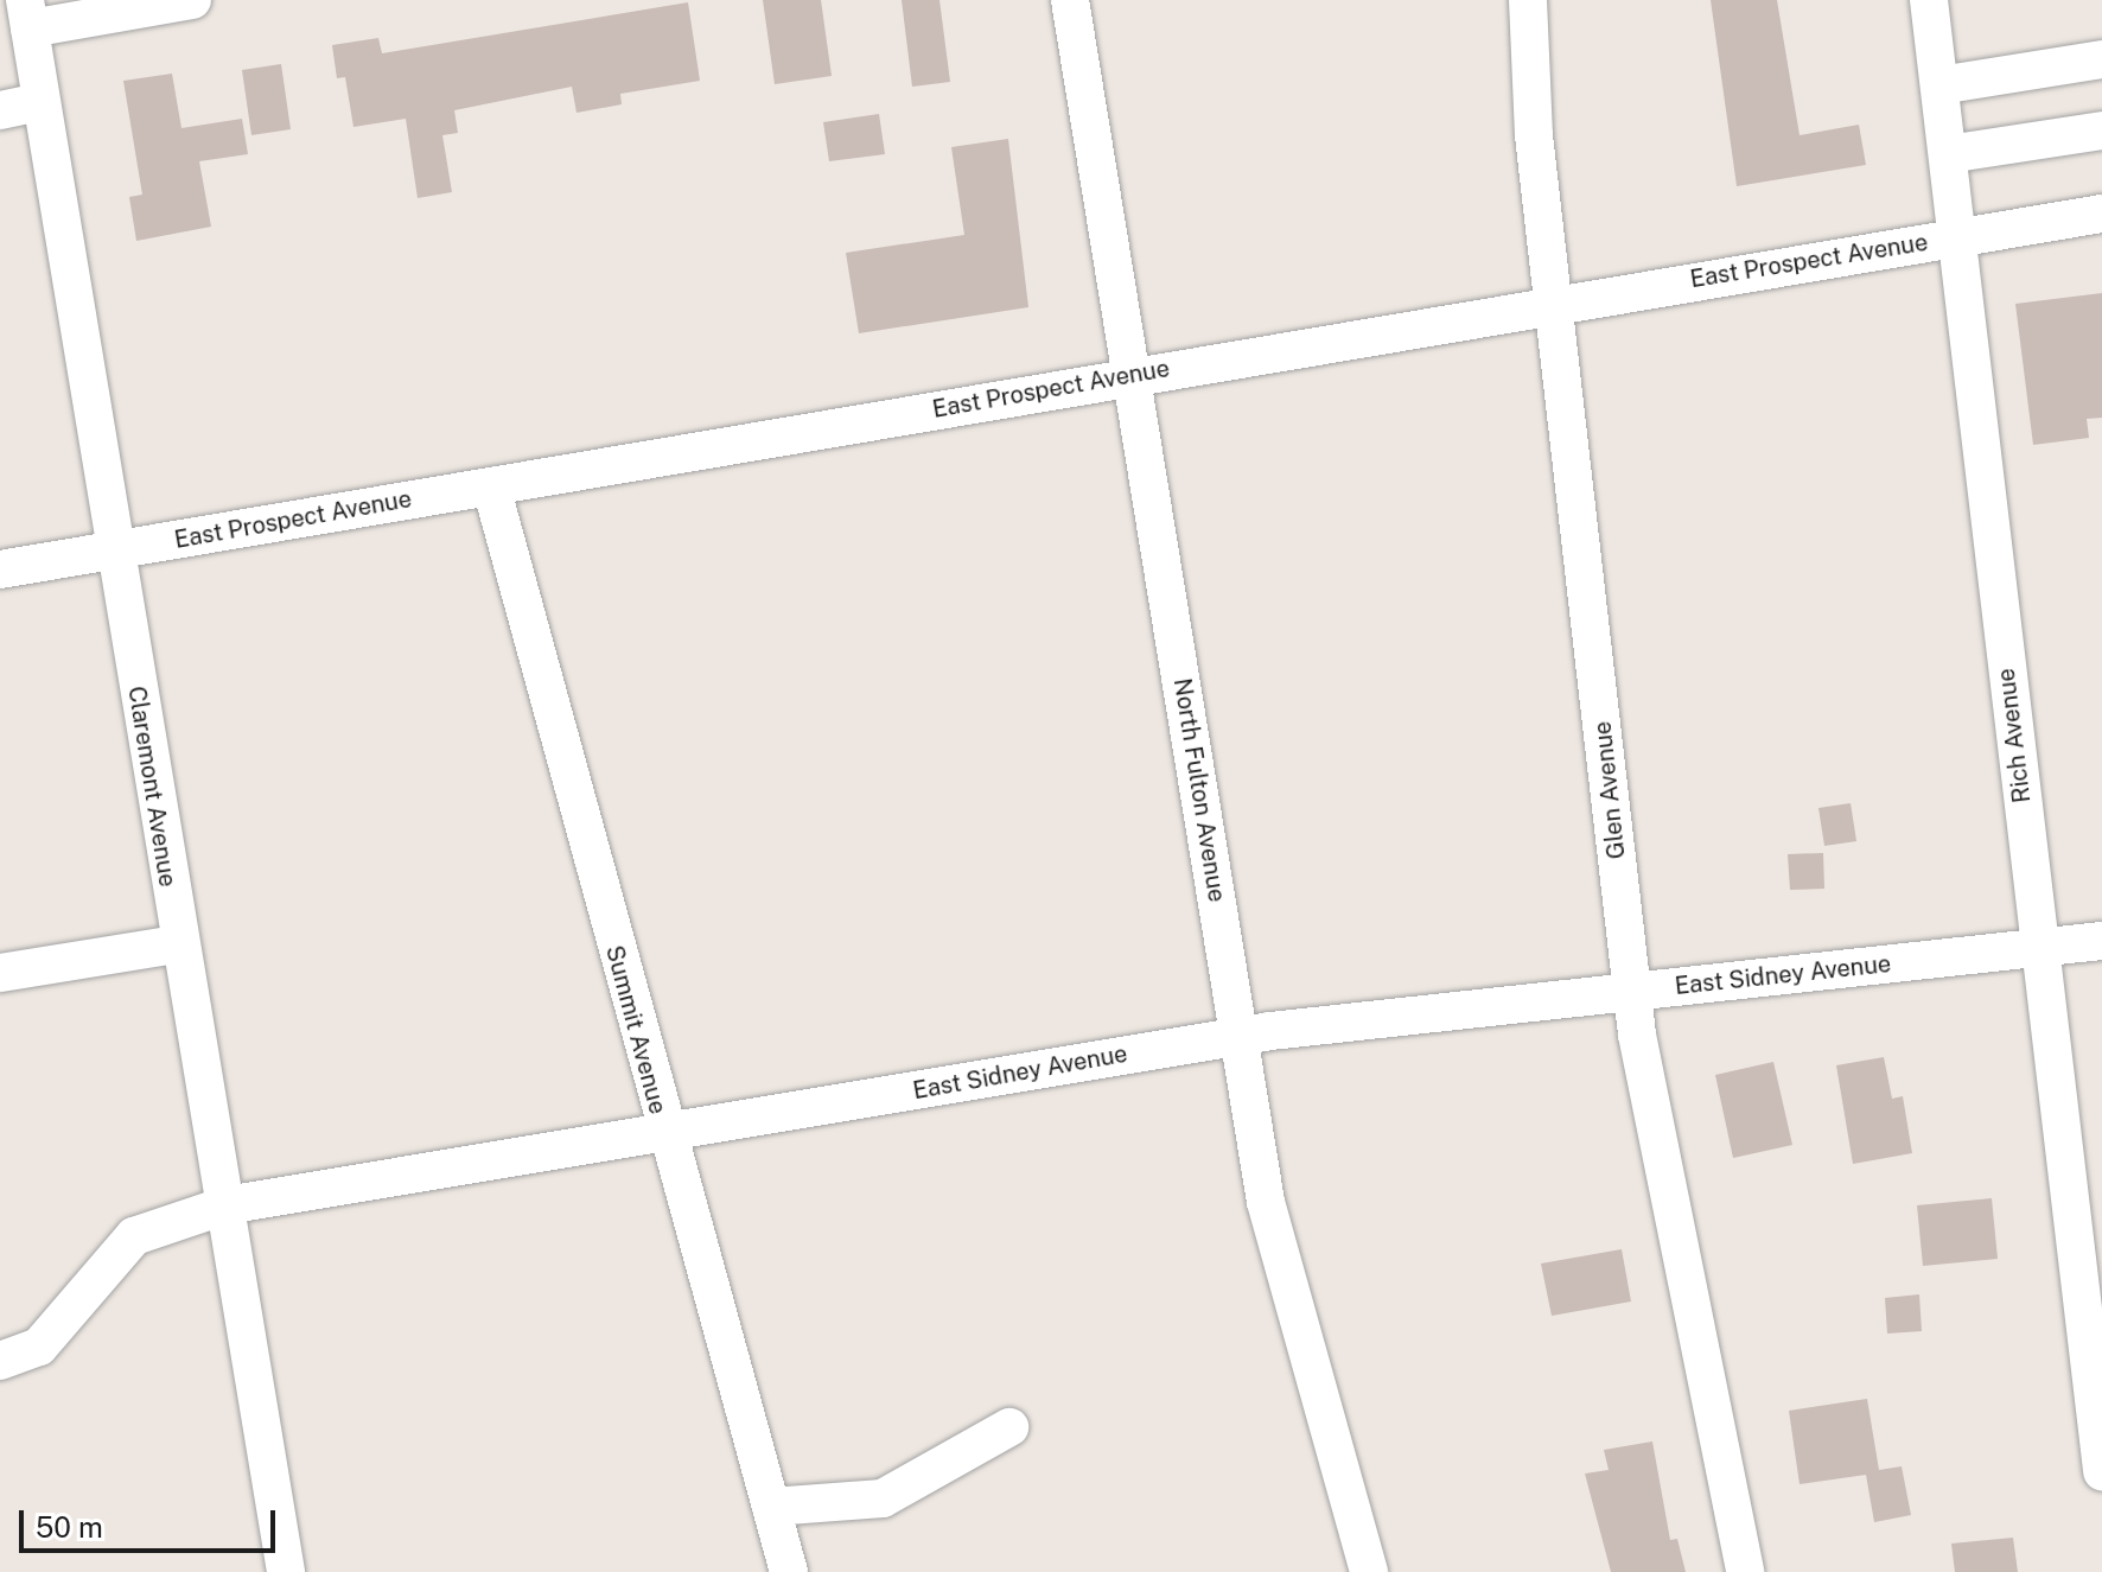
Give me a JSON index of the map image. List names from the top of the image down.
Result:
{
  "streets": {
    "street": [
      "East Prospect Avenue",
      "Rich Avenue",
      "Claremont Avenue",
      "North Fulton Avenue",
      "Glen Avenue",
      "East Sidney Avenue",
      "Summit Avenue"
    ]
  },
  "crossings": [
    ["East Prospect Avenue", "Rich Avenue"],
    ["East Prospect Avenue", "Claremont Avenue"],
    ["East Prospect Avenue", "North Fulton Avenue"],
    ["East Prospect Avenue", "Glen Avenue"],
    ["East Prospect Avenue", "Summit Avenue"],
    ["Rich Avenue", "East Sidney Avenue"],
    ["Claremont Avenue", "East Sidney Avenue"],
    ["North Fulton Avenue", "East Sidney Avenue"],
    ["Glen Avenue", "East Sidney Avenue"],
    ["East Sidney Avenue", "Summit Avenue"]
  ],
  "scale_bar": "50 m"
}
